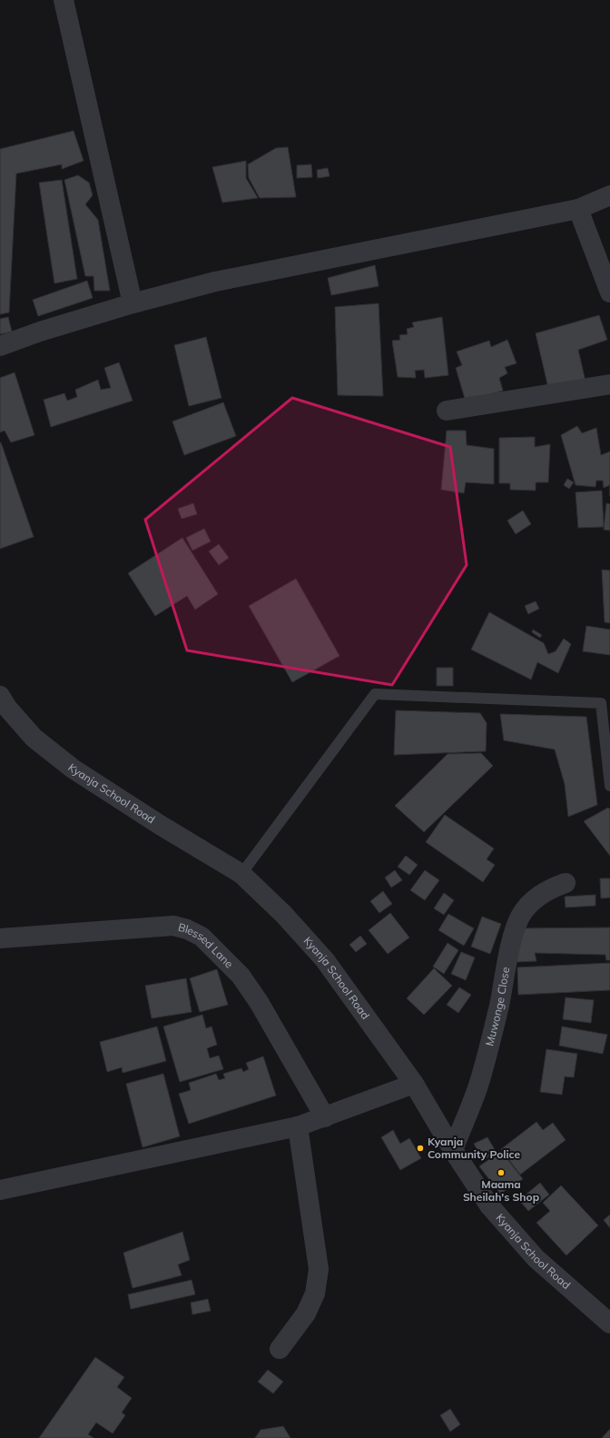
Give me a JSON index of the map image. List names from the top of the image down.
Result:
{
  "streets": {
    "street": ["Kyanja School Road", "Blessed Lane", "Muwonge Close"]
  },
  "crossings": [
    ["Kyanja School Road", "Muwonge Close"]
  ],
  "places": ["Kyanja Community Police", "Maama Sheilah's Shop"]
}
